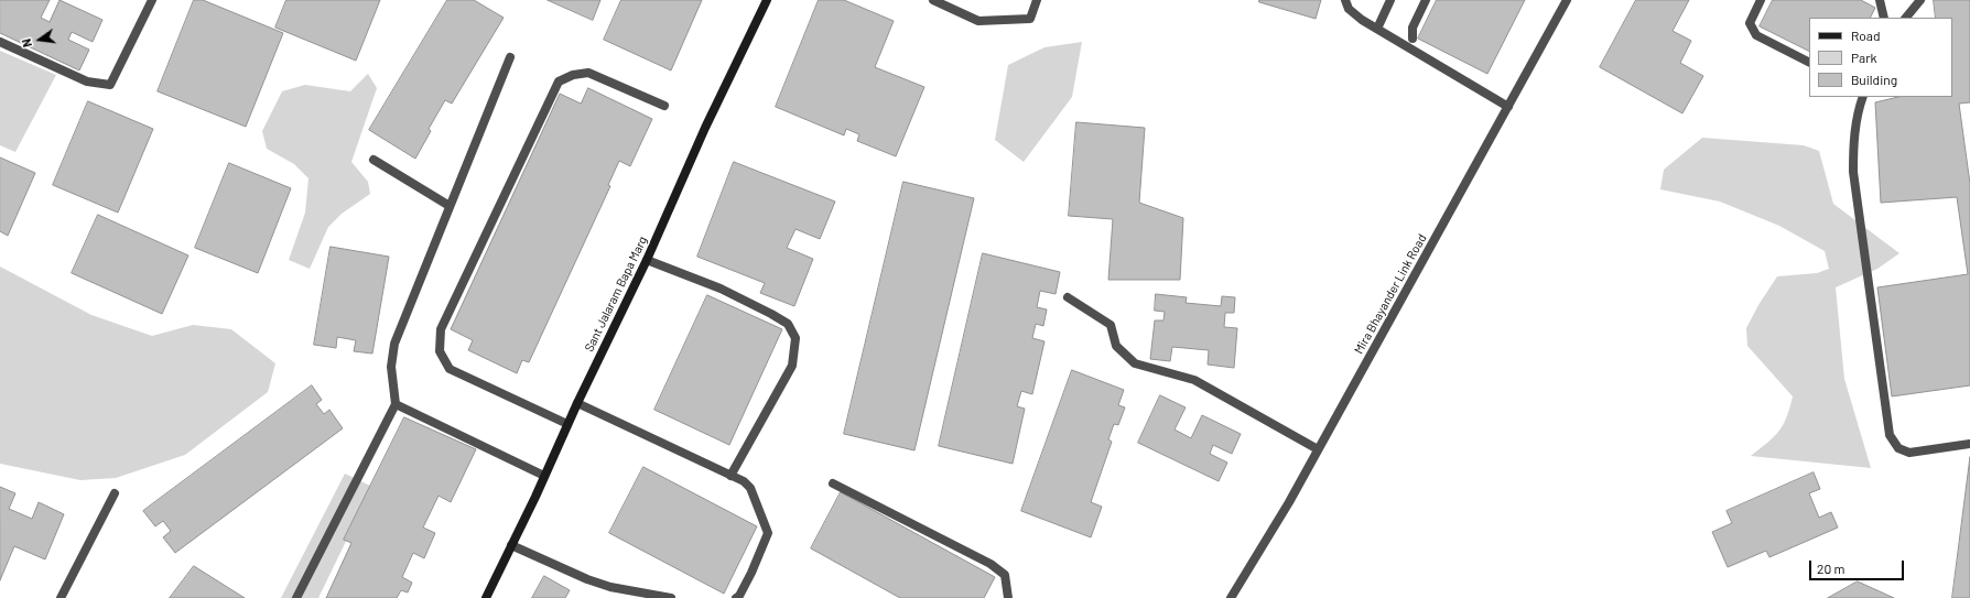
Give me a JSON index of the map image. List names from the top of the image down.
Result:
{
  "streets": {
    "street": ["Sant Jalaram Bapa Marg", "Mira Bhayander Link Road"]
  },
  "legend": ["Road", "Park", "Building"],
  "scale_bar": "20 m",
  "north": "left"
}
